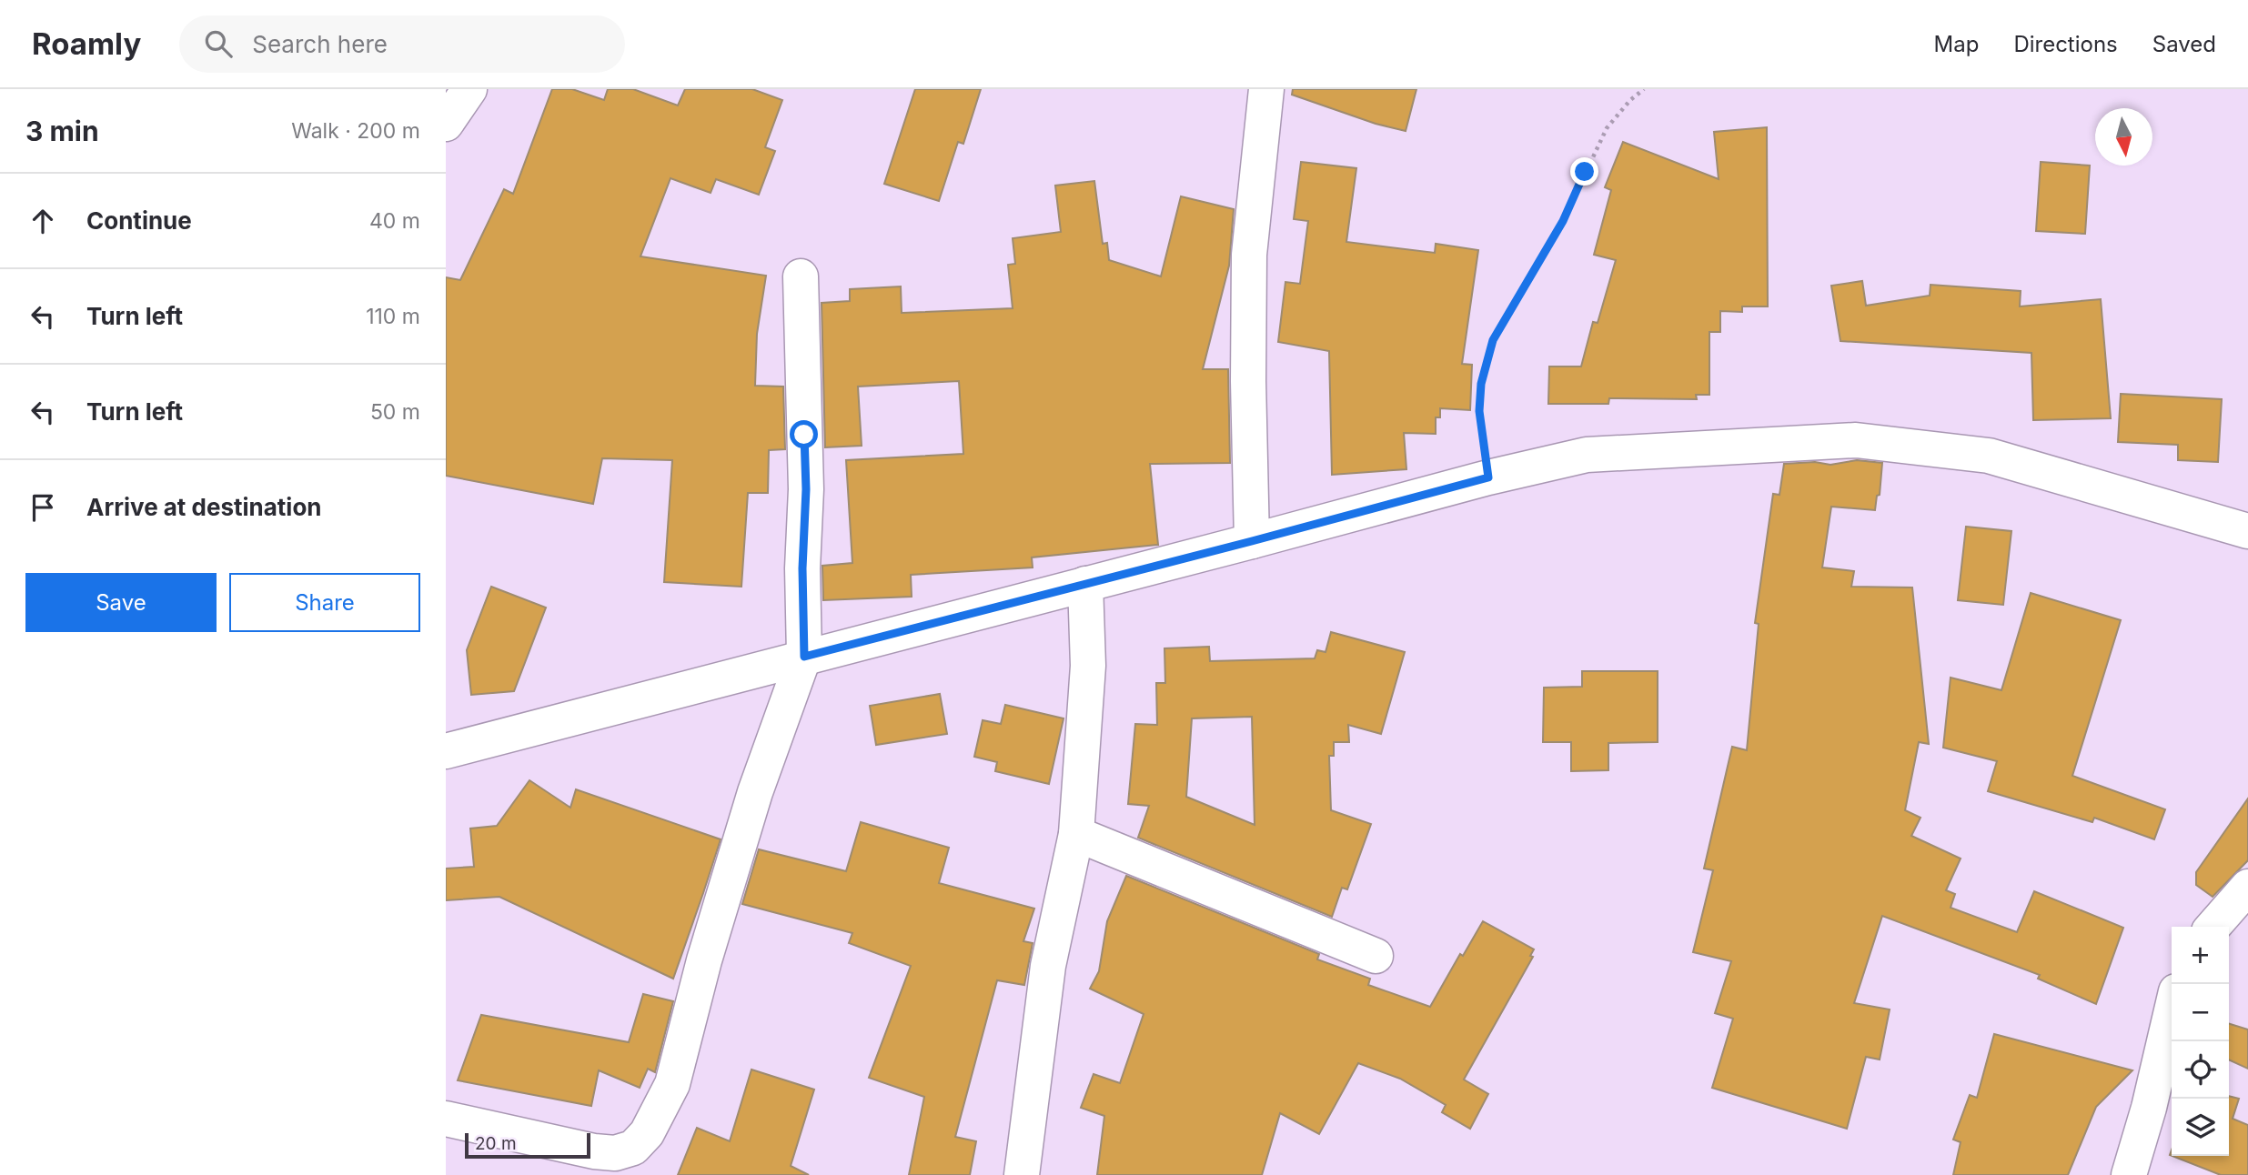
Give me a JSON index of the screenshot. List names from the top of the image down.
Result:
{
  "scale_bar": "20 m",
  "north": "bottom",
  "page": {
    "header": "Roamly",
    "search": "Search here",
    "nav": ["Map", "Directions", "Saved"],
    "heading": ["3 min", "Walk · 200 m"],
    "list": [
      ["Continue", "40 m"],
      ["Turn left", "110 m"],
      ["Turn left", "50 m"],
      "Arrive at destination"
    ],
    "buttons": ["Save", "Share"],
    "map_buttons": ["+", "−"],
    "scale": "20 m"
  }
}
